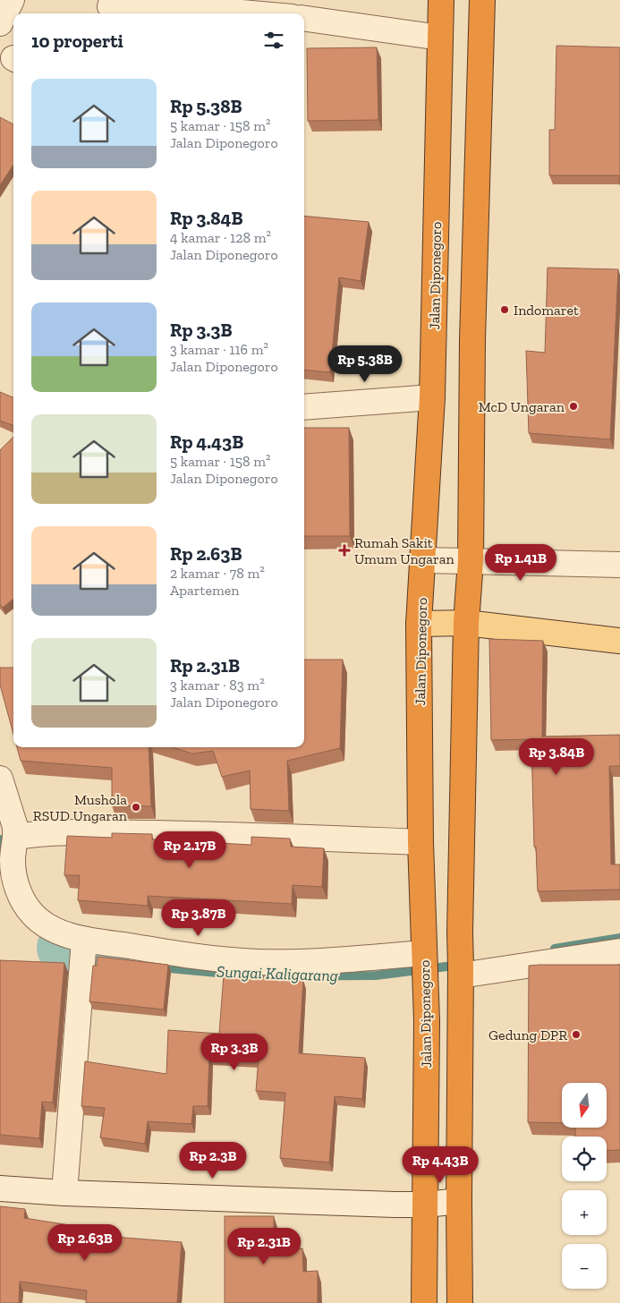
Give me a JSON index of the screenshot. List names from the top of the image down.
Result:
{
  "streets": {
    "highway": ["Jalan Diponegoro"]
  },
  "water": ["Sungai Kaligarang"],
  "places": {
    "other": [
      "Indomaret",
      "McD Ungaran",
      "Mushola RSUD Ungaran",
      "Gedung DPR"
    ],
    "health": ["Rumah Sakit Umum Ungaran"]
  },
  "north": "bottom",
  "page": {
    "heading": "10 properti",
    "list": [
      {
        "name": "Rp 5.38B",
        "note": "5 kamar · 158 m² · Jalan Diponegoro"
      },
      {
        "name": "Rp 3.84B",
        "note": "4 kamar · 128 m² · Jalan Diponegoro"
      },
      {
        "name": "Rp 3.3B",
        "note": "3 kamar · 116 m² · Jalan Diponegoro"
      },
      {
        "name": "Rp 4.43B",
        "note": "5 kamar · 158 m² · Jalan Diponegoro"
      },
      {
        "name": "Rp 2.63B",
        "note": "2 kamar · 78 m² · Apartemen"
      },
      {
        "name": "Rp 2.31B",
        "note": "3 kamar · 83 m² · Jalan Diponegoro"
      }
    ],
    "price": [
      "Rp 5.38B",
      "Rp 1.41B",
      "Rp 3.84B",
      "Rp 2.17B",
      "Rp 3.87B",
      "Rp 3.3B",
      "Rp 2.3B",
      "Rp 4.43B",
      "Rp 2.63B",
      "Rp 2.31B"
    ],
    "map_buttons": ["+", "−"]
  }
}
